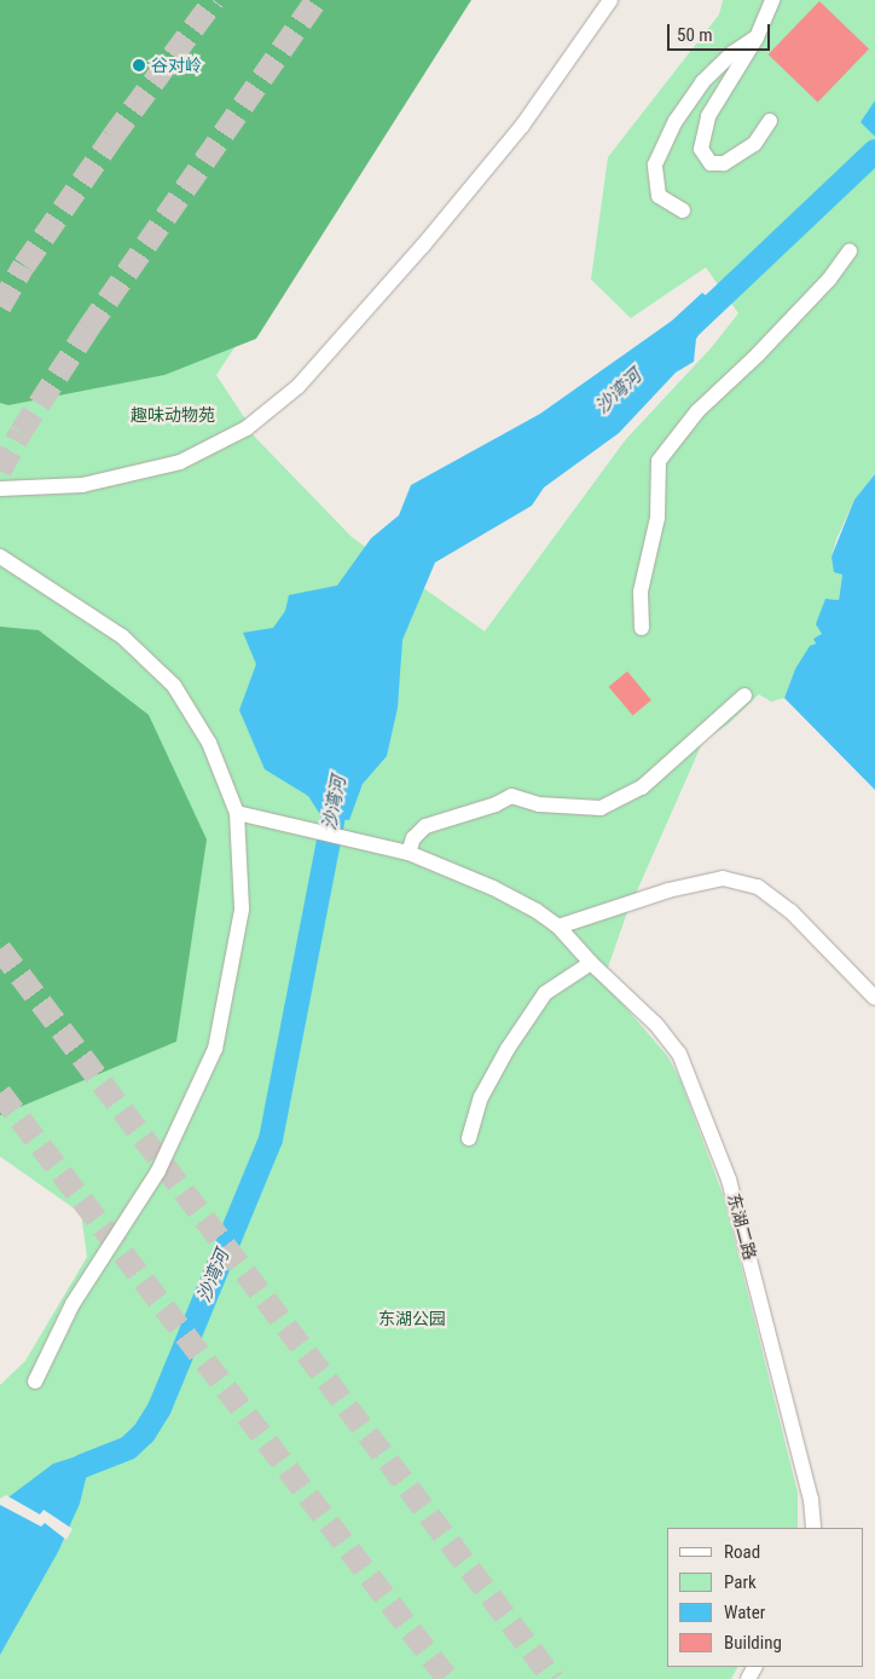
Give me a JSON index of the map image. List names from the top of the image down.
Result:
{
  "streets": {
    "street": ["东湖二路"]
  },
  "water": ["沙湾河"],
  "parks": ["趣味动物苑", "东湖公园"],
  "places": ["谷对岭"],
  "legend": [
    "Road",
    "Park",
    "Water",
    "Building"
  ],
  "scale_bar": "50 m"
}
